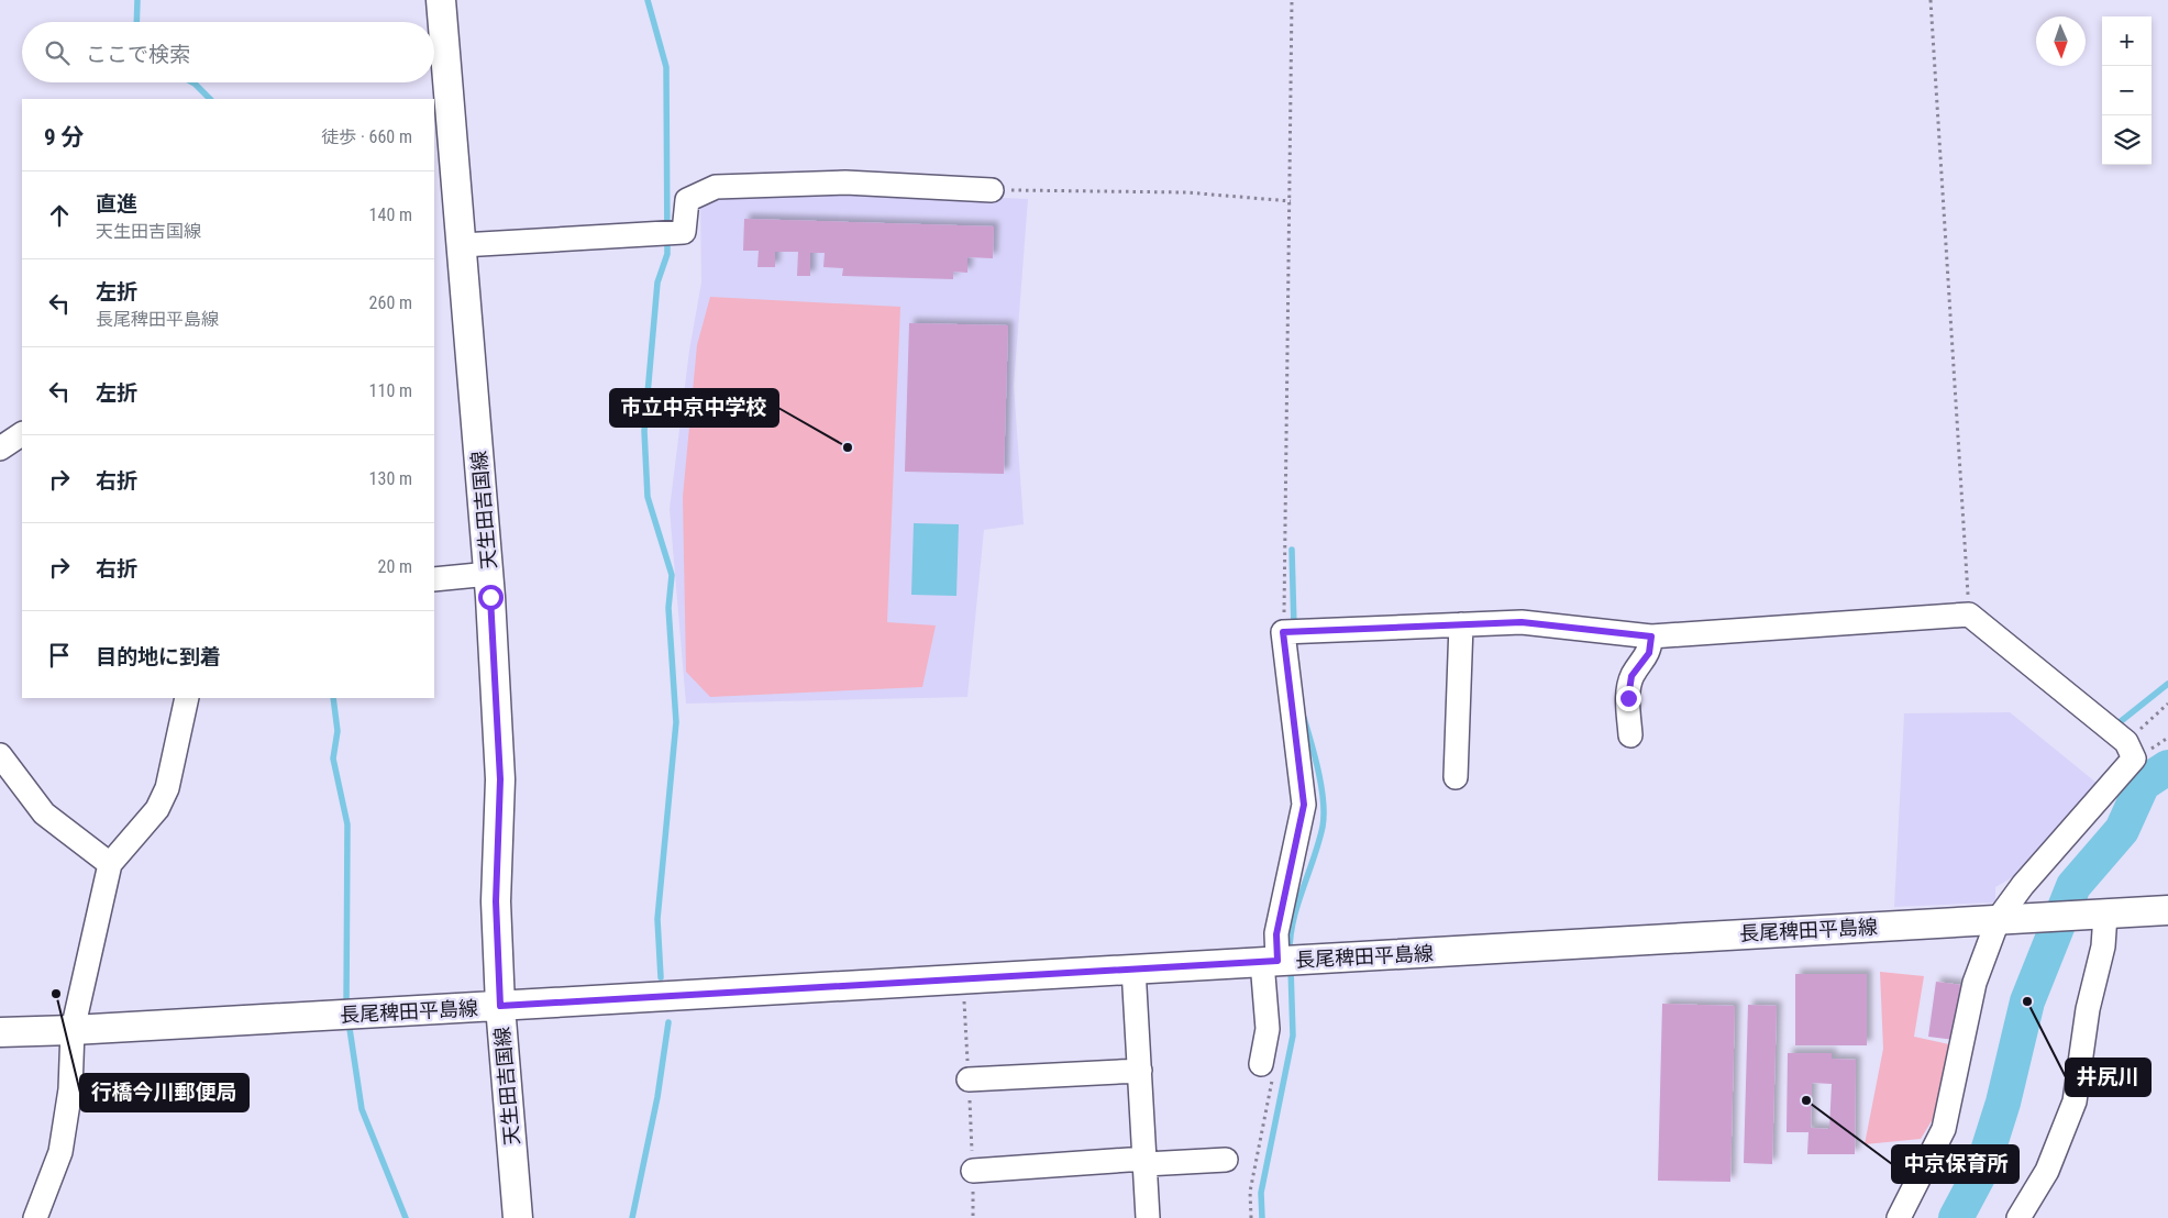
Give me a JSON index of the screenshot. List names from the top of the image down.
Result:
{
  "streets": {
    "main road": ["天生田吉国線", "長尾稗田平島線"]
  },
  "crossings": [
    ["天生田吉国線", "長尾稗田平島線"]
  ],
  "places": [
    "市立中京中学校",
    "行橋今川郵便局",
    "井尻川",
    "中京保育所"
  ],
  "north": "bottom",
  "page": {
    "map_buttons": ["+", "−"],
    "search": "ここで検索",
    "heading": ["9 分", "徒歩 · 660 m"],
    "list": [
      ["直進", "天生田吉国線", "140 m"],
      ["左折", "長尾稗田平島線", "260 m"],
      ["左折", "110 m"],
      ["右折", "130 m"],
      ["右折", "20 m"],
      "目的地に到着"
    ]
  }
}
